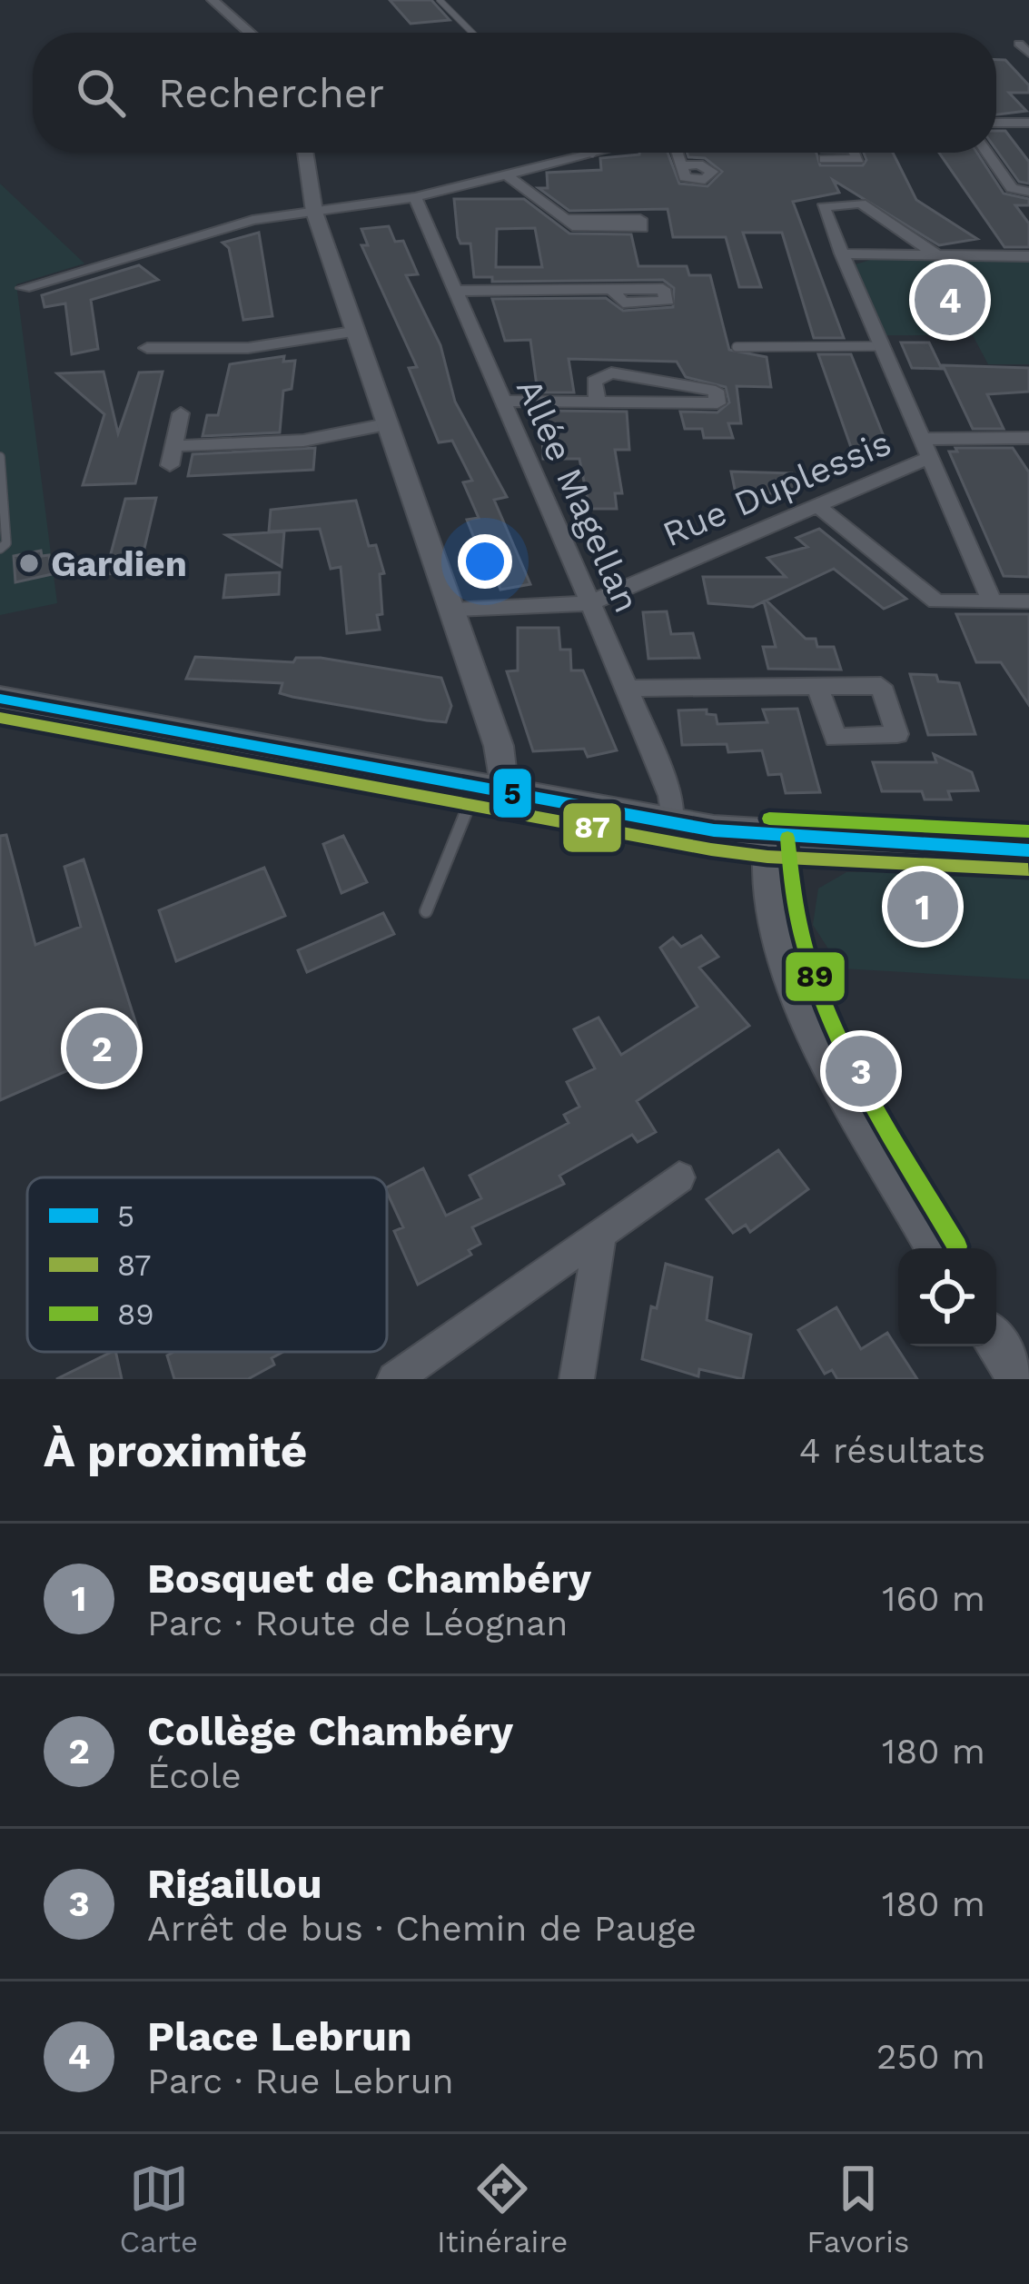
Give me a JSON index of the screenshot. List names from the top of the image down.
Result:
{
  "streets": {
    "street": ["Rue Duplessis", "Allée Magellan"]
  },
  "crossings": [
    ["Rue Duplessis", "Allée Magellan"]
  ],
  "places": ["Gardien"],
  "lines": ["transit line 5", "transit line 87", "transit line 89"],
  "legend": ["5", "87", "89"],
  "page": {
    "search": "Rechercher",
    "pins": [
      "4",
      "1",
      "2",
      "3"
    ],
    "heading": ["À proximité", "4 résultats"],
    "list": [
      {
        "mark": "1",
        "name": "Bosquet de Chambéry",
        "note": "Parc · Route de Léognan",
        "value": "160 m"
      },
      {
        "mark": "2",
        "name": "Collège Chambéry",
        "note": "École",
        "value": "180 m"
      },
      {
        "mark": "3",
        "name": "Rigaillou",
        "note": "Arrêt de bus · Chemin de Pauge",
        "value": "180 m"
      },
      {
        "mark": "4",
        "name": "Place Lebrun",
        "note": "Parc · Rue Lebrun",
        "value": "250 m"
      }
    ],
    "nav": ["Carte", "Itinéraire", "Favoris"]
  }
}
